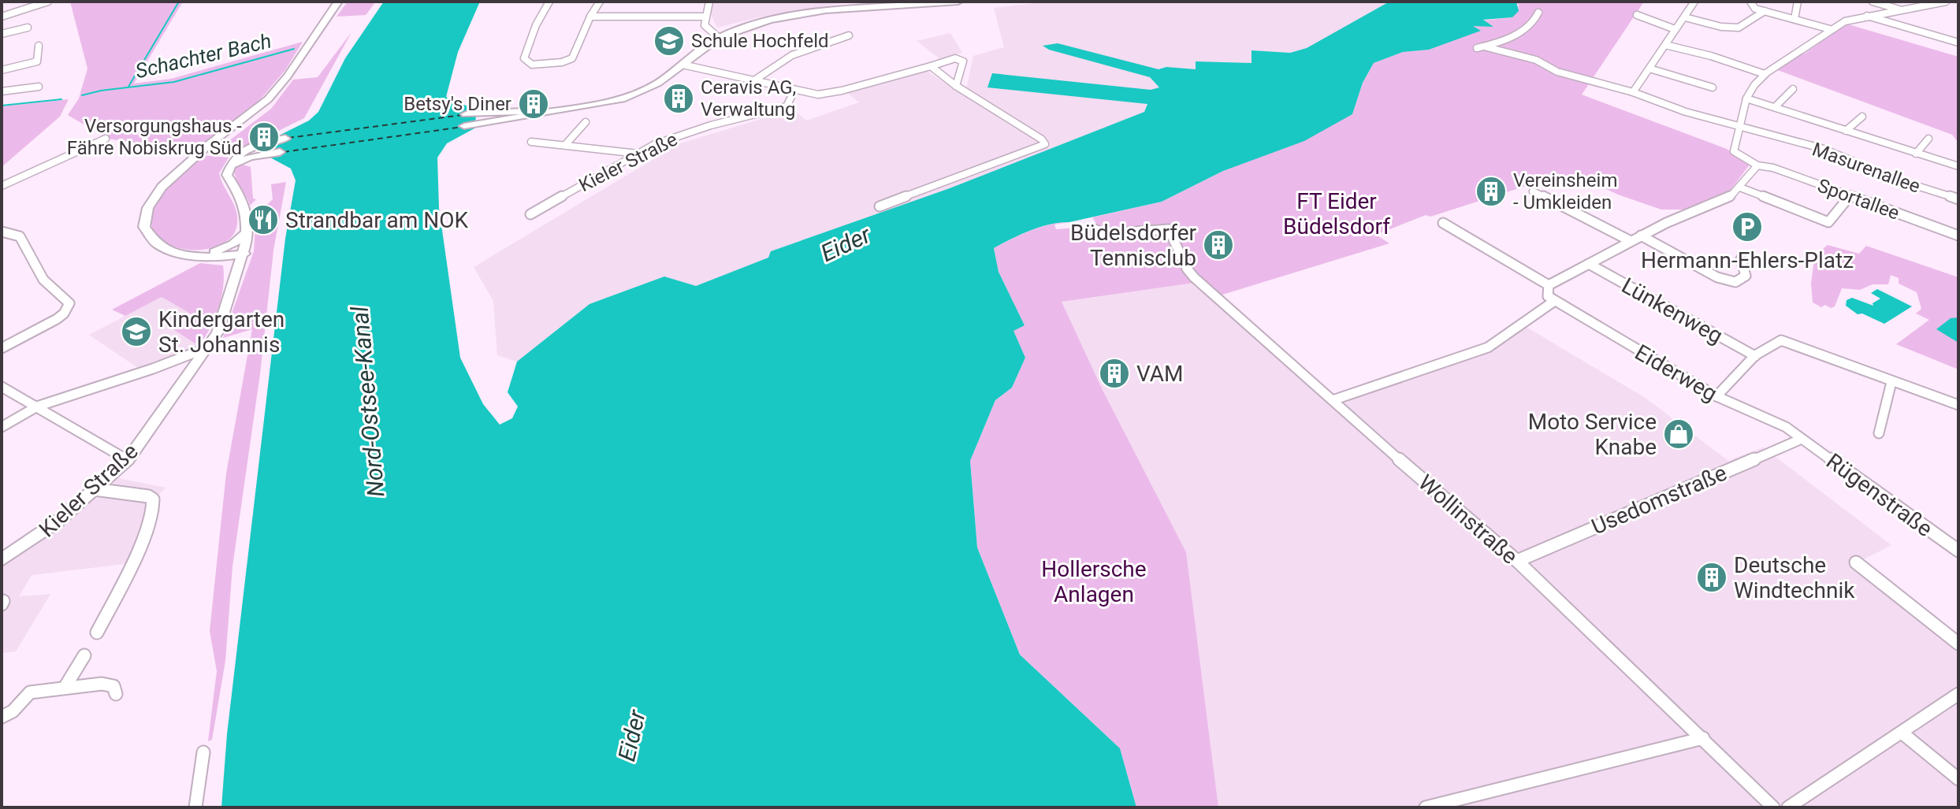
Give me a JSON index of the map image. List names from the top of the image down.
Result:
{
  "streets": {
    "main road": ["Kieler Straße"],
    "street": [
      "Masurenallee",
      "Sportallee",
      "Lünkenweg",
      "Eiderweg",
      "Rügenstraße",
      "Usedomstraße",
      "Wollinstraße"
    ]
  },
  "crossings": [
    ["Eiderweg", "Rügenstraße"],
    ["Eiderweg", "Usedomstraße"],
    ["Rügenstraße", "Usedomstraße"],
    ["Usedomstraße", "Wollinstraße"]
  ],
  "water": ["Schachter Bach", "Eider", "Nord-Ostsee-Kanal"],
  "parks": ["FT Eider Büdelsdorf", "Hollersche Anlagen"],
  "places": {
    "school or university": ["Schule Hochfeld", "Kindergarten St. Johannis"],
    "building": [
      "Ceravis AG, Verwaltung",
      "Betsy's Diner",
      "Versorgungshaus - Fähre Nobiskrug Süd",
      "Vereinsheim - Umkleiden",
      "Büdelsdorfer Tennisclub",
      "VAM",
      "Deutsche Windtechnik"
    ],
    "restaurant": ["Strandbar am NOK"],
    "parking": ["Hermann-Ehlers-Platz"],
    "shop": ["Moto Service Knabe"]
  }
}
